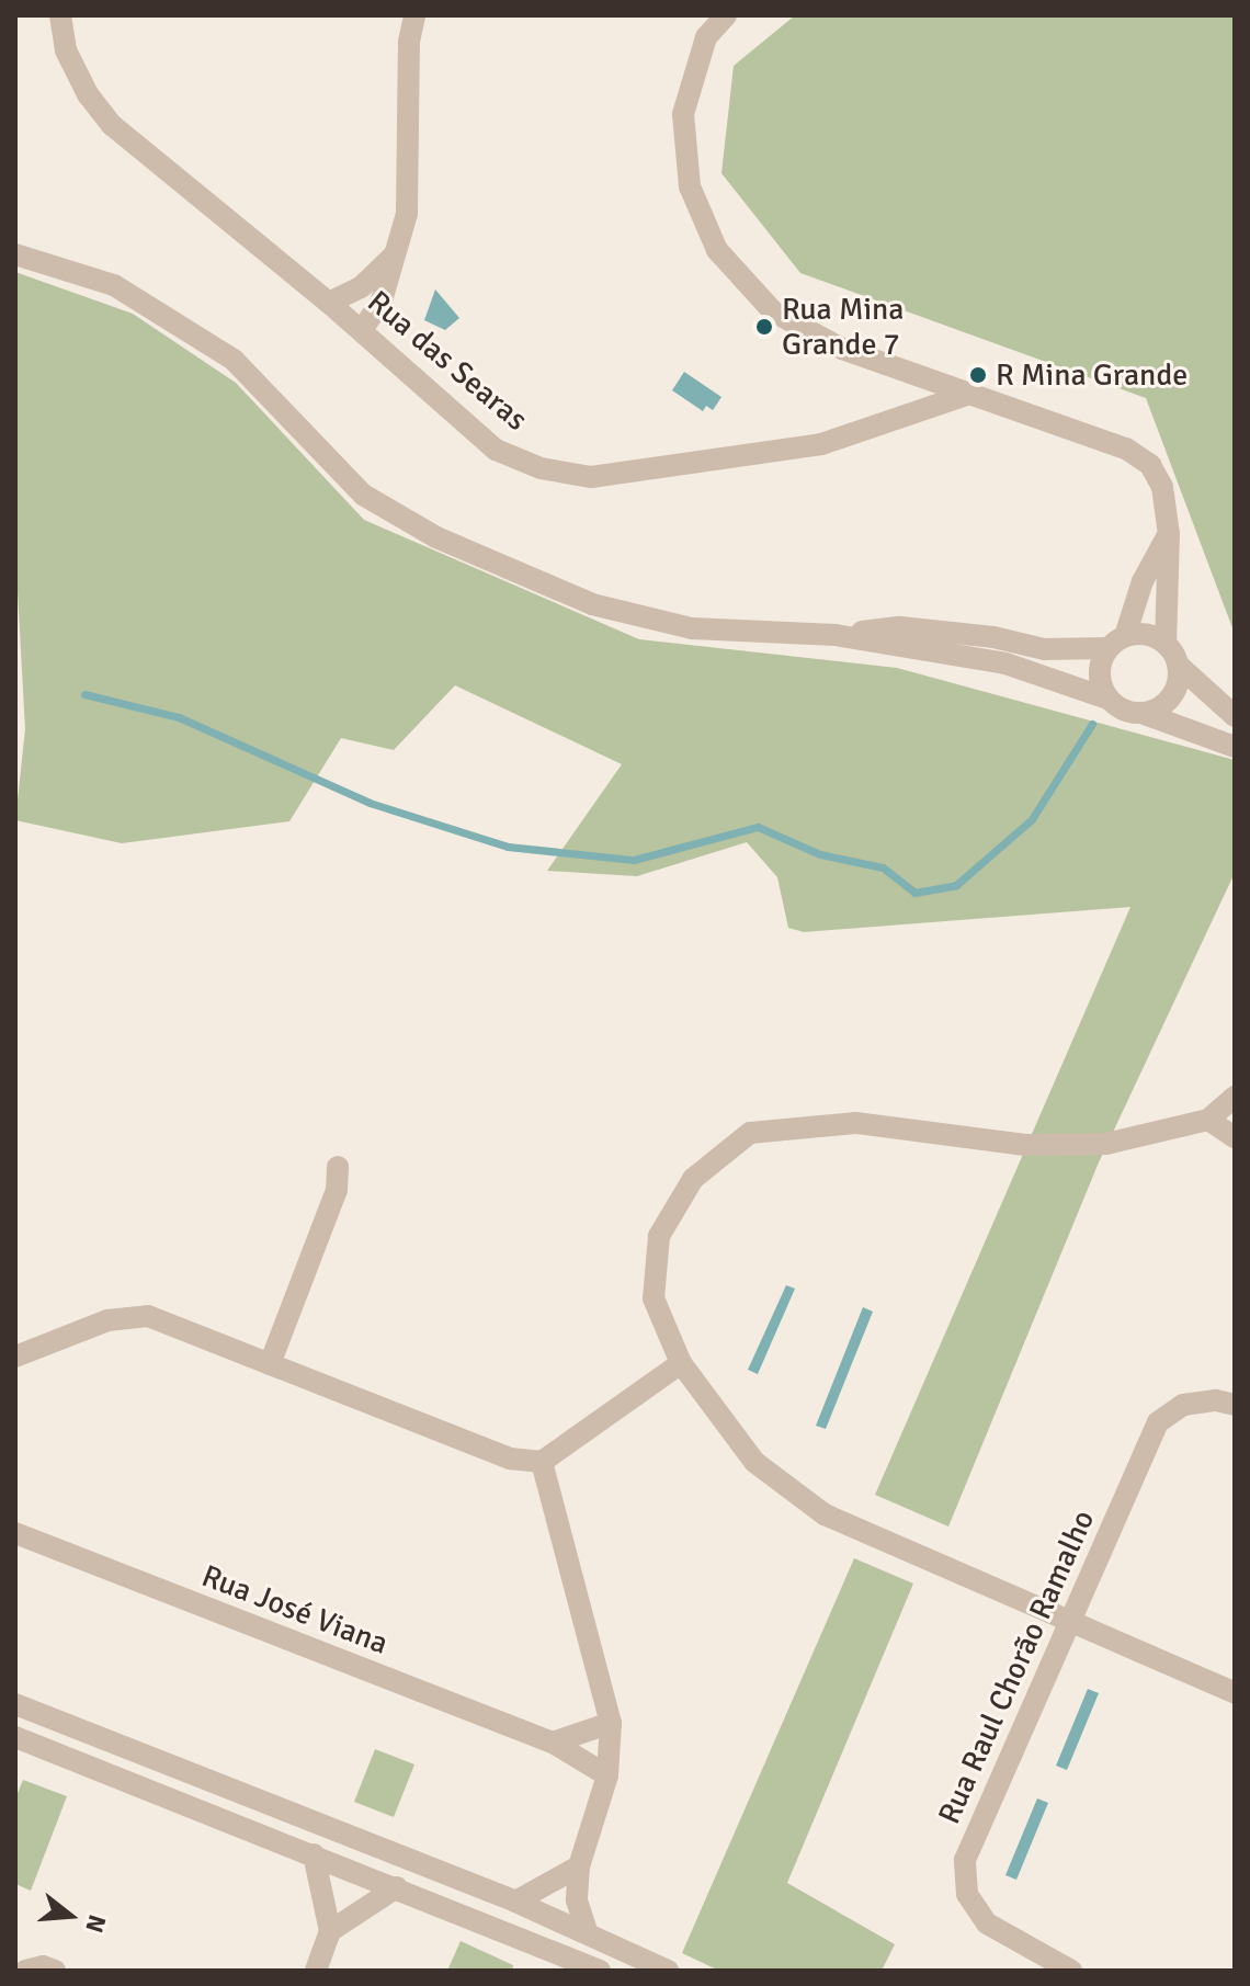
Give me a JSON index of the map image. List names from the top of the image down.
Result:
{
  "streets": {
    "street": ["Rua das Searas", "Rua José Viana", "Rua Raul Chorão Ramalho"]
  },
  "places": ["Rua Mina Grande 7", "R Mina Grande"],
  "north": "right"
}
